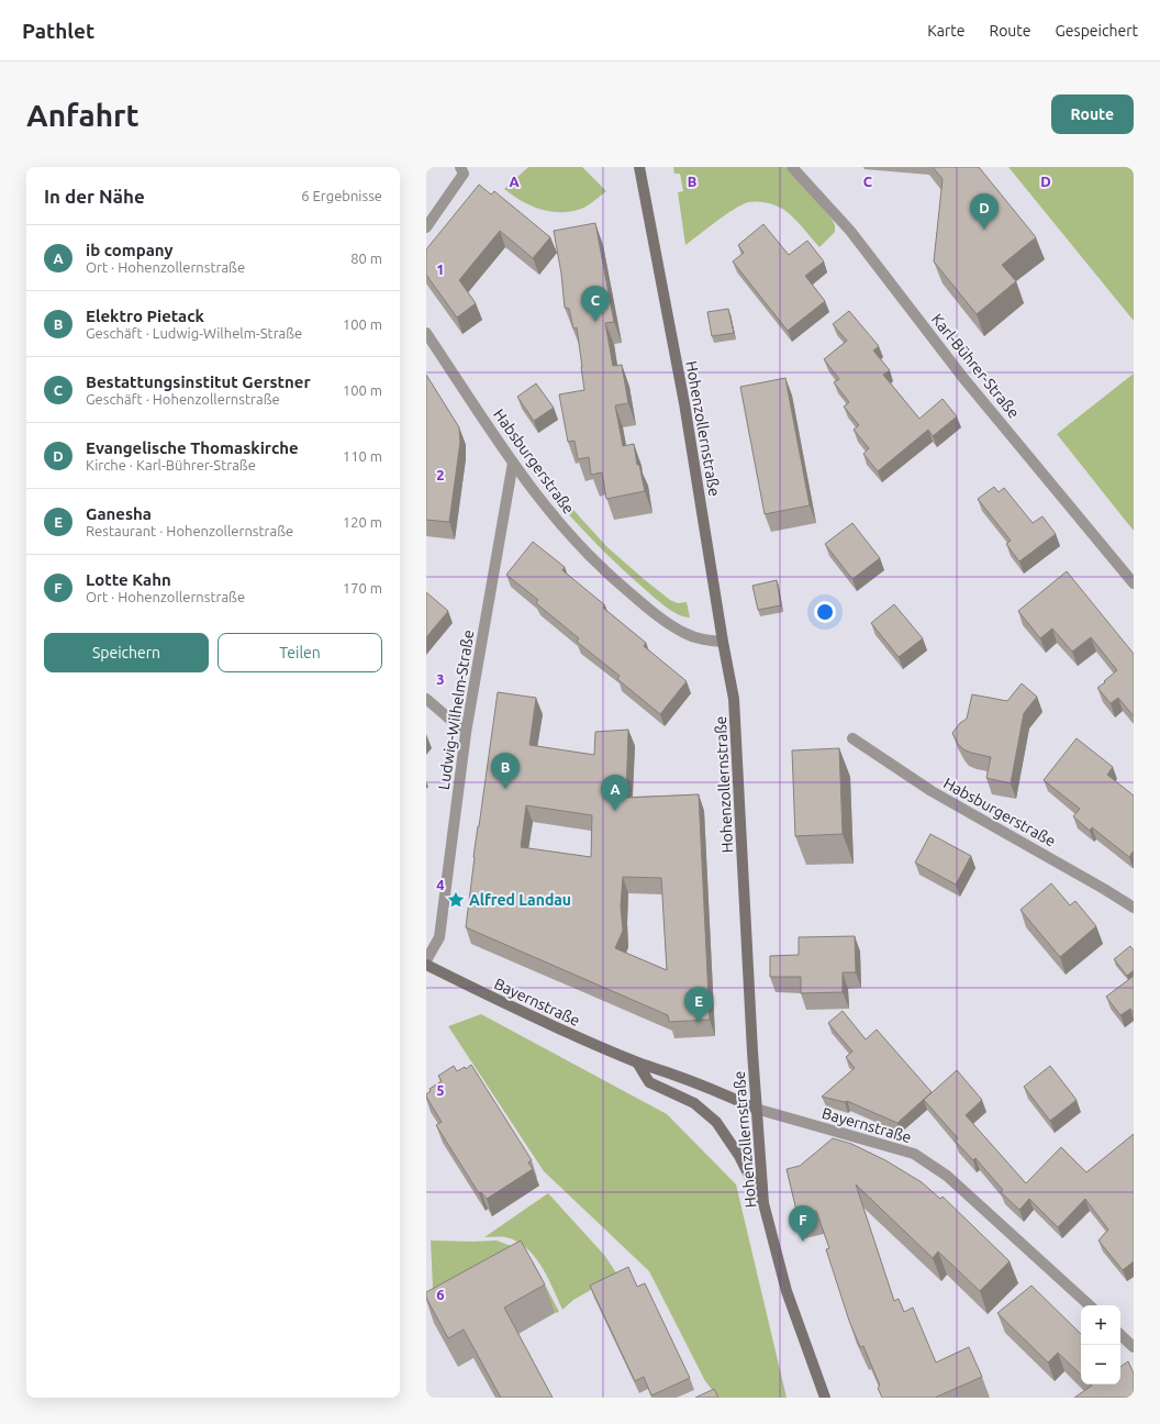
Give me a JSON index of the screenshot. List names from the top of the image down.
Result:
{
  "streets": {
    "main road": ["Hohenzollernstraße", "Bayernstraße"],
    "street": ["Karl-Bührer-Straße", "Habsburgerstraße", "Ludwig-Wilhelm-Straße"]
  },
  "crossings": [
    ["Hohenzollernstraße", "Habsburgerstraße"],
    ["Hohenzollernstraße", "Bayernstraße"],
    ["Habsburgerstraße", "Ludwig-Wilhelm-Straße"]
  ],
  "places": {
    "place": ["Alfred Landau"]
  },
  "page": {
    "header": "Pathlet",
    "nav": ["Karte", "Route", "Gespeichert"],
    "buttons": [
      "Route",
      ["Speichern", "Teilen"]
    ],
    "title": "Anfahrt",
    "heading": ["In der Nähe", "6 Ergebnisse"],
    "pins": [
      "D",
      "C",
      "B",
      "A",
      "E",
      "F"
    ],
    "list": [
      {
        "mark": "A",
        "name": "ib company",
        "note": "Ort · Hohenzollernstraße",
        "value": "80 m"
      },
      {
        "mark": "B",
        "name": "Elektro Pietack",
        "note": "Geschäft · Ludwig-Wilhelm-Straße",
        "value": "100 m"
      },
      {
        "mark": "C",
        "name": "Bestattungsinstitut Gerstner",
        "note": "Geschäft · Hohenzollernstraße",
        "value": "100 m"
      },
      {
        "mark": "D",
        "name": "Evangelische Thomaskirche",
        "note": "Kirche · Karl-Bührer-Straße",
        "value": "110 m"
      },
      {
        "mark": "E",
        "name": "Ganesha",
        "note": "Restaurant · Hohenzollernstraße",
        "value": "120 m"
      },
      {
        "mark": "F",
        "name": "Lotte Kahn",
        "note": "Ort · Hohenzollernstraße",
        "value": "170 m"
      }
    ],
    "map_buttons": ["+", "−"]
  },
  "grid": {
    "columns": [
      "A",
      "B",
      "C",
      "D"
    ],
    "rows": [
      "1",
      "2",
      "3",
      "4",
      "5",
      "6"
    ]
  }
}
